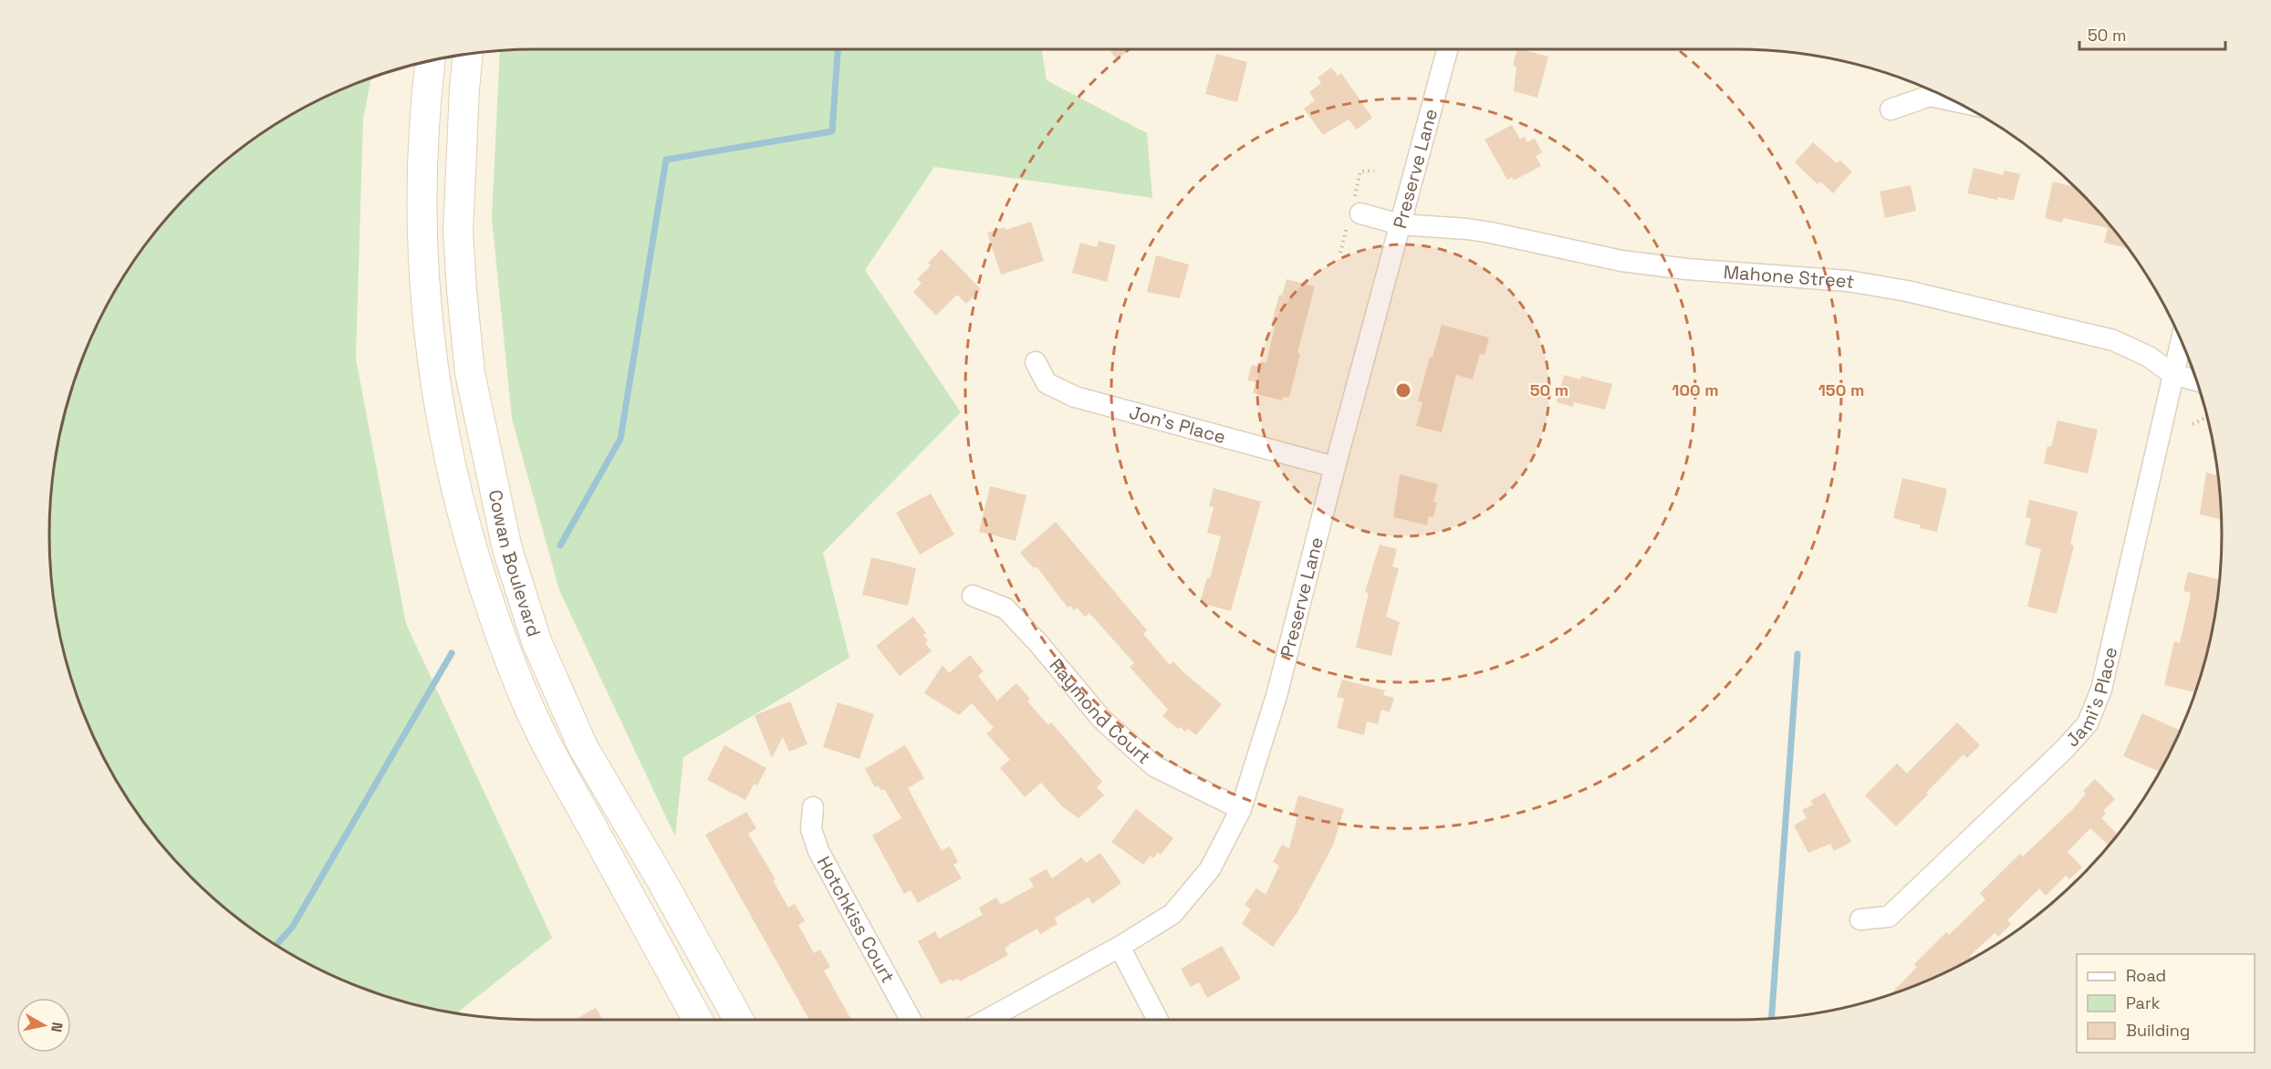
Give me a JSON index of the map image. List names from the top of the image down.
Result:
{
  "streets": {
    "main road": ["Cowan Boulevard"],
    "street": [
      "Preserve Lane",
      "Mahone Street",
      "Jon's Place",
      "Jami's Place",
      "Raymond Court",
      "Hotchkiss Court"
    ]
  },
  "crossings": [
    ["Preserve Lane", "Mahone Street"],
    ["Preserve Lane", "Jon's Place"],
    ["Preserve Lane", "Raymond Court"],
    ["Mahone Street", "Jami's Place"]
  ],
  "legend": ["Road", "Park", "Building"],
  "scale_bar": "50 m",
  "north": "right",
  "rings": ["50 m", "100 m", "150 m"]
}
